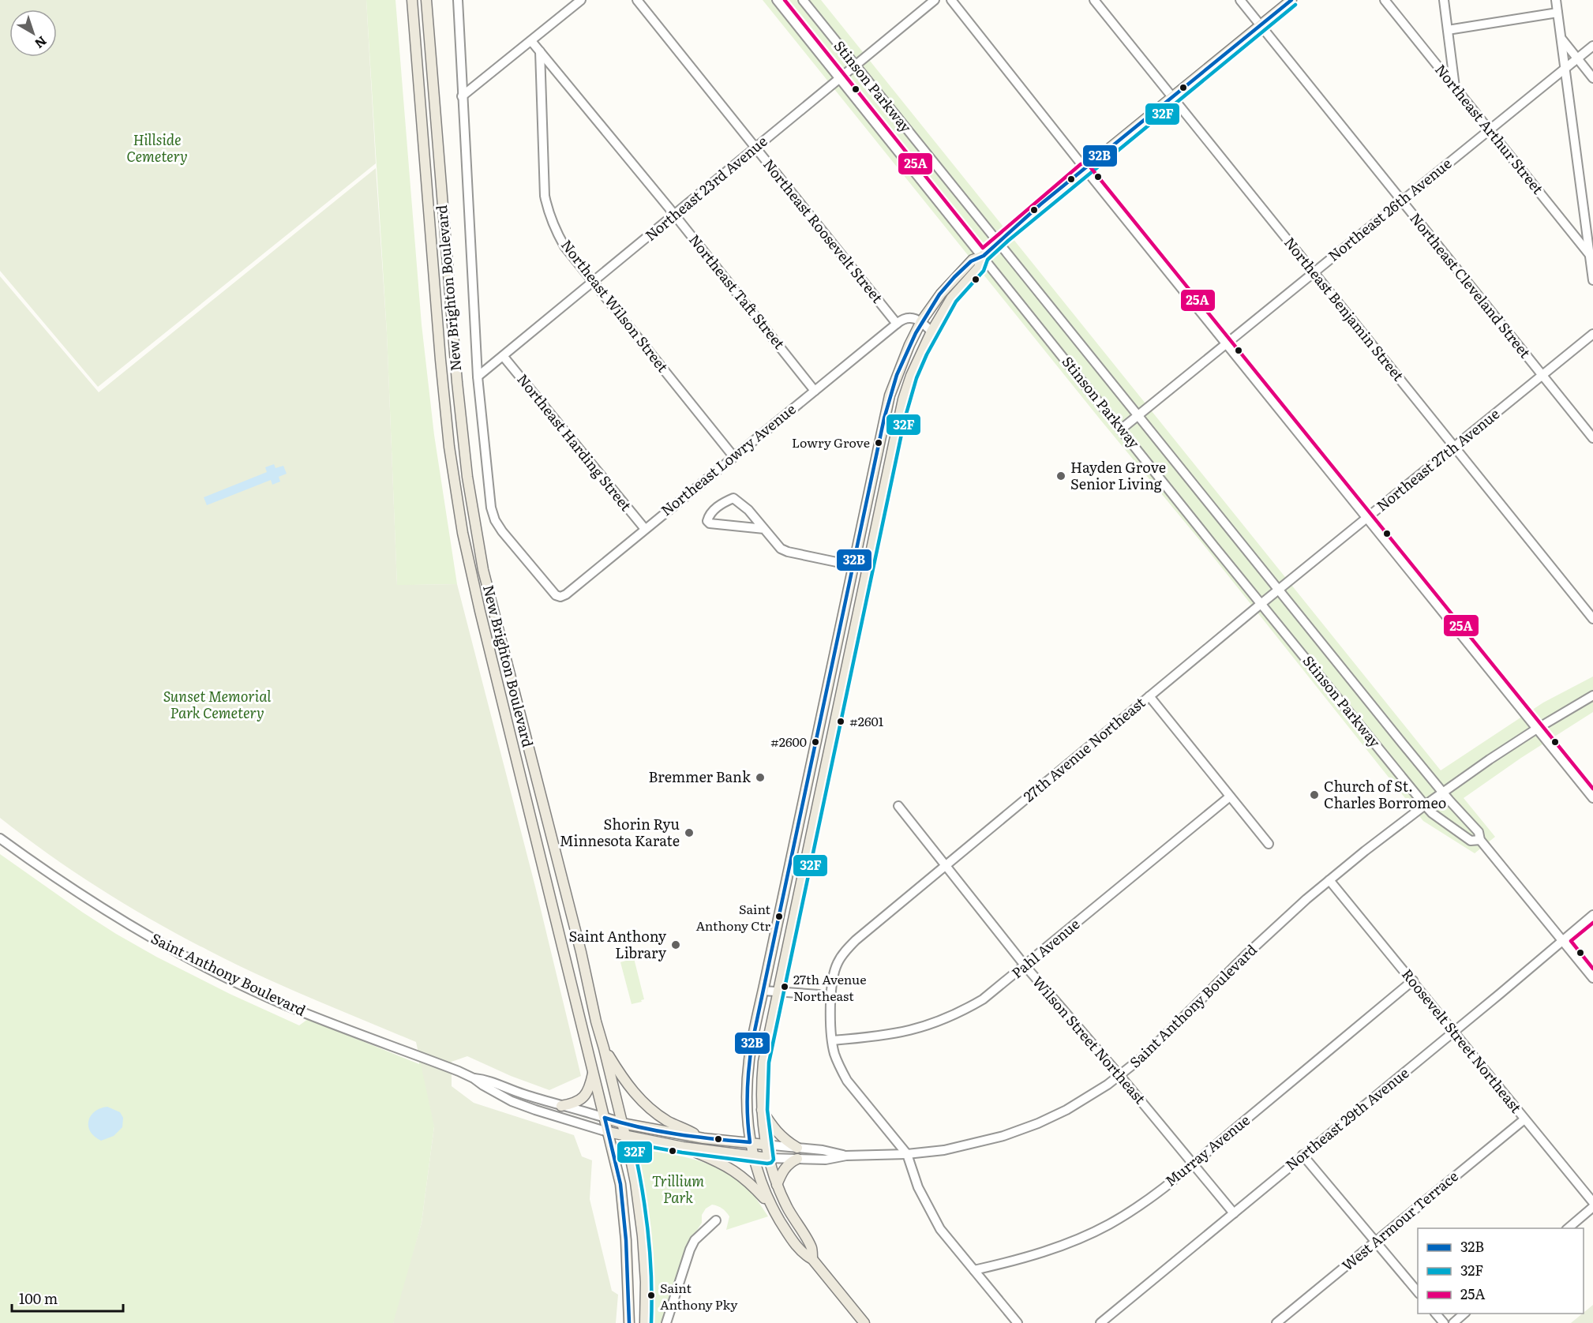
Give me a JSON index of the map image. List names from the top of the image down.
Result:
{
  "streets": {
    "main road": ["New Brighton Boulevard", "Saint Anthony Boulevard"],
    "street": [
      "Stinson Parkway",
      "Northeast Arthur Street",
      "Northeast 23rd Avenue",
      "Northeast 26th Avenue",
      "Northeast Roosevelt Street",
      "Northeast Cleveland Street",
      "Northeast Taft Street",
      "Northeast Wilson Street",
      "Northeast Benjamin Street",
      "Northeast Harding Street",
      "Northeast Lowry Avenue",
      "Northeast 27th Avenue",
      "27th Avenue Northeast",
      "Pahl Avenue",
      "Wilson Street Northeast",
      "Roosevelt Street Northeast",
      "Northeast 29th Avenue",
      "Murray Avenue",
      "West Armour Terrace"
    ]
  },
  "crossings": [
    ["Stinson Parkway", "Northeast 23rd Avenue"],
    ["Stinson Parkway", "Northeast 26th Avenue"],
    ["Stinson Parkway", "Northeast 27th Avenue"],
    ["Stinson Parkway", "27th Avenue Northeast"],
    ["Stinson Parkway", "Saint Anthony Boulevard"],
    ["Stinson Parkway", "Northeast 29th Avenue"],
    ["Northeast Arthur Street", "Northeast 26th Avenue"],
    ["Northeast 23rd Avenue", "Northeast Roosevelt Street"],
    ["Northeast 23rd Avenue", "New Brighton Boulevard"],
    ["Northeast 23rd Avenue", "Northeast Taft Street"],
    ["Northeast 23rd Avenue", "Northeast Wilson Street"],
    ["Northeast 23rd Avenue", "Northeast Harding Street"],
    ["Northeast 26th Avenue", "Northeast Cleveland Street"],
    ["Northeast 26th Avenue", "Northeast Benjamin Street"],
    ["Northeast Roosevelt Street", "Northeast Lowry Avenue"],
    ["Northeast Cleveland Street", "Northeast 27th Avenue"],
    ["New Brighton Boulevard", "Northeast Lowry Avenue"],
    ["New Brighton Boulevard", "Saint Anthony Boulevard"],
    ["Northeast Taft Street", "Northeast Wilson Street"],
    ["Northeast Taft Street", "Northeast Lowry Avenue"],
    ["Northeast Wilson Street", "Northeast Lowry Avenue"],
    ["Northeast Benjamin Street", "Northeast 27th Avenue"],
    ["Northeast Harding Street", "Northeast Lowry Avenue"],
    ["Northeast 27th Avenue", "27th Avenue Northeast"],
    ["27th Avenue Northeast", "Pahl Avenue"],
    ["27th Avenue Northeast", "Saint Anthony Boulevard"],
    ["27th Avenue Northeast", "Wilson Street Northeast"],
    ["Pahl Avenue", "Wilson Street Northeast"],
    ["Saint Anthony Boulevard", "Wilson Street Northeast"],
    ["Saint Anthony Boulevard", "Roosevelt Street Northeast"],
    ["Wilson Street Northeast", "Northeast 29th Avenue"],
    ["Wilson Street Northeast", "Murray Avenue"],
    ["Roosevelt Street Northeast", "Northeast 29th Avenue"],
    ["Roosevelt Street Northeast", "Murray Avenue"],
    ["Roosevelt Street Northeast", "West Armour Terrace"]
  ],
  "parks": ["Hillside Cemetery", "Sunset Memorial Park Cemetery", "Trillium Park"],
  "places": [
    "Lowry Grove",
    "Hayden Grove Senior Living",
    "#2601",
    "#2600",
    "Bremmer Bank",
    "Church of St. Charles Borromeo",
    "Shorin Ryu Minnesota Karate",
    "Saint Anthony Ctr",
    "Saint Anthony Library",
    "27th Avenue Northeast",
    "Saint Anthony Pky"
  ],
  "lines": ["transit line 32B", "transit line 25A", "transit line 32F"],
  "legend": ["32B", "32F", "25A"],
  "scale_bar": "100 m",
  "north": "bottom right"
}
